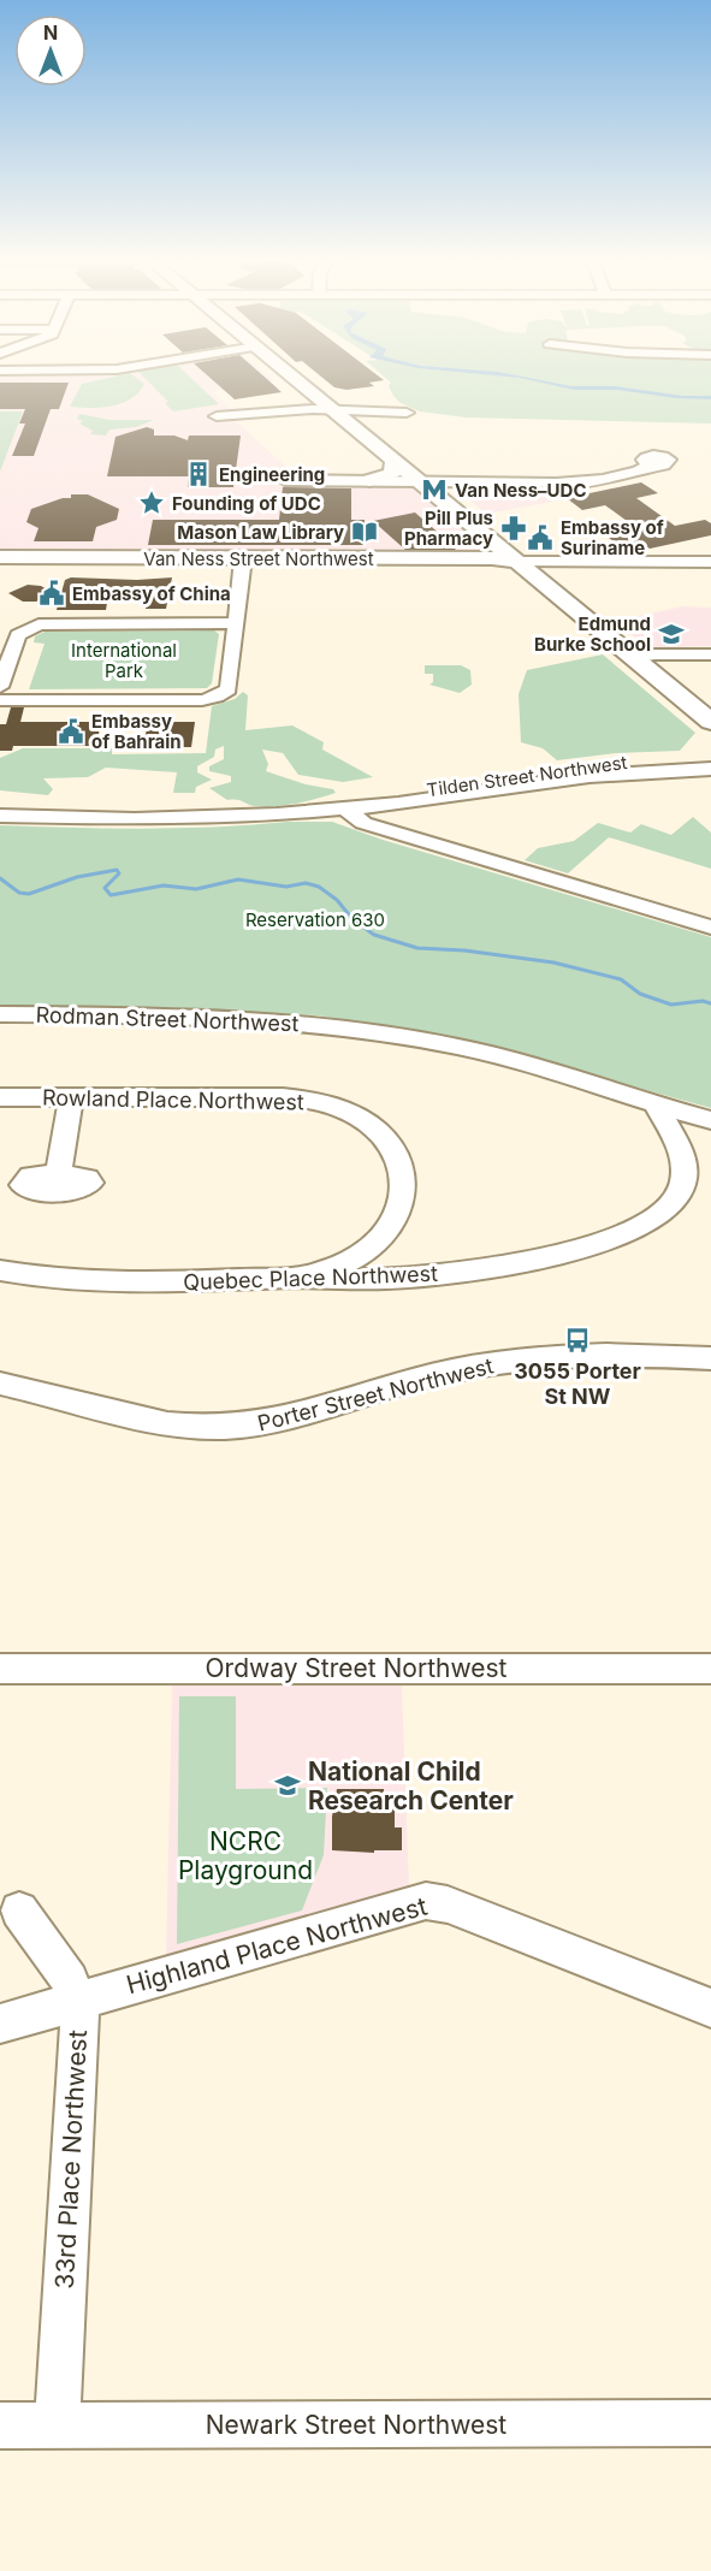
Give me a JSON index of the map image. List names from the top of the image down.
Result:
{
  "streets": {
    "main road": ["Van Ness Street Northwest"],
    "street": [
      "Tilden Street Northwest",
      "Rodman Street Northwest",
      "Rowland Place Northwest",
      "Quebec Place Northwest",
      "Porter Street Northwest",
      "Ordway Street Northwest",
      "Highland Place Northwest",
      "33rd Place Northwest",
      "Newark Street Northwest"
    ]
  },
  "crossings": [
    ["Rodman Street Northwest", "Quebec Place Northwest"],
    ["Rowland Place Northwest", "Quebec Place Northwest"],
    ["Highland Place Northwest", "33rd Place Northwest"],
    ["33rd Place Northwest", "Newark Street Northwest"]
  ],
  "parks": ["International Park", "Reservation 630", "NCRC Playground"],
  "places": {
    "building": ["Engineering"],
    "metro station": ["Van Ness–UDC"],
    "place": ["Founding of UDC"],
    "pharmacy": ["Pill Plus Pharmacy"],
    "library": ["Mason Law Library"],
    "public building": ["Embassy of Suriname", "Embassy of China", "Embassy of Bahrain"],
    "school or university": ["Edmund Burke School", "National Child Research Center"],
    "bus stop": ["3055 Porter St NW"]
  },
  "north": "top"
}
